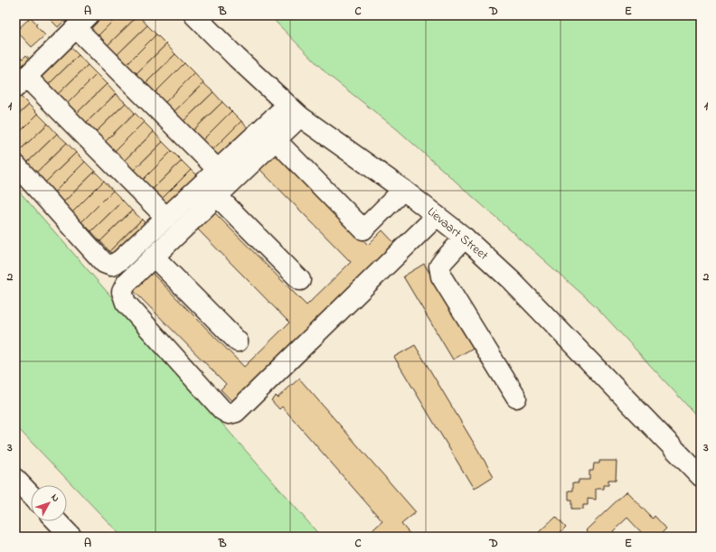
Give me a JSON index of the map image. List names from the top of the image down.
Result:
{
  "streets": {
    "street": ["Lievaart Street"]
  },
  "north": "top right",
  "grid": {
    "columns": [
      "A",
      "B",
      "C",
      "D",
      "E"
    ],
    "rows": ["1", "2", "3"]
  }
}
